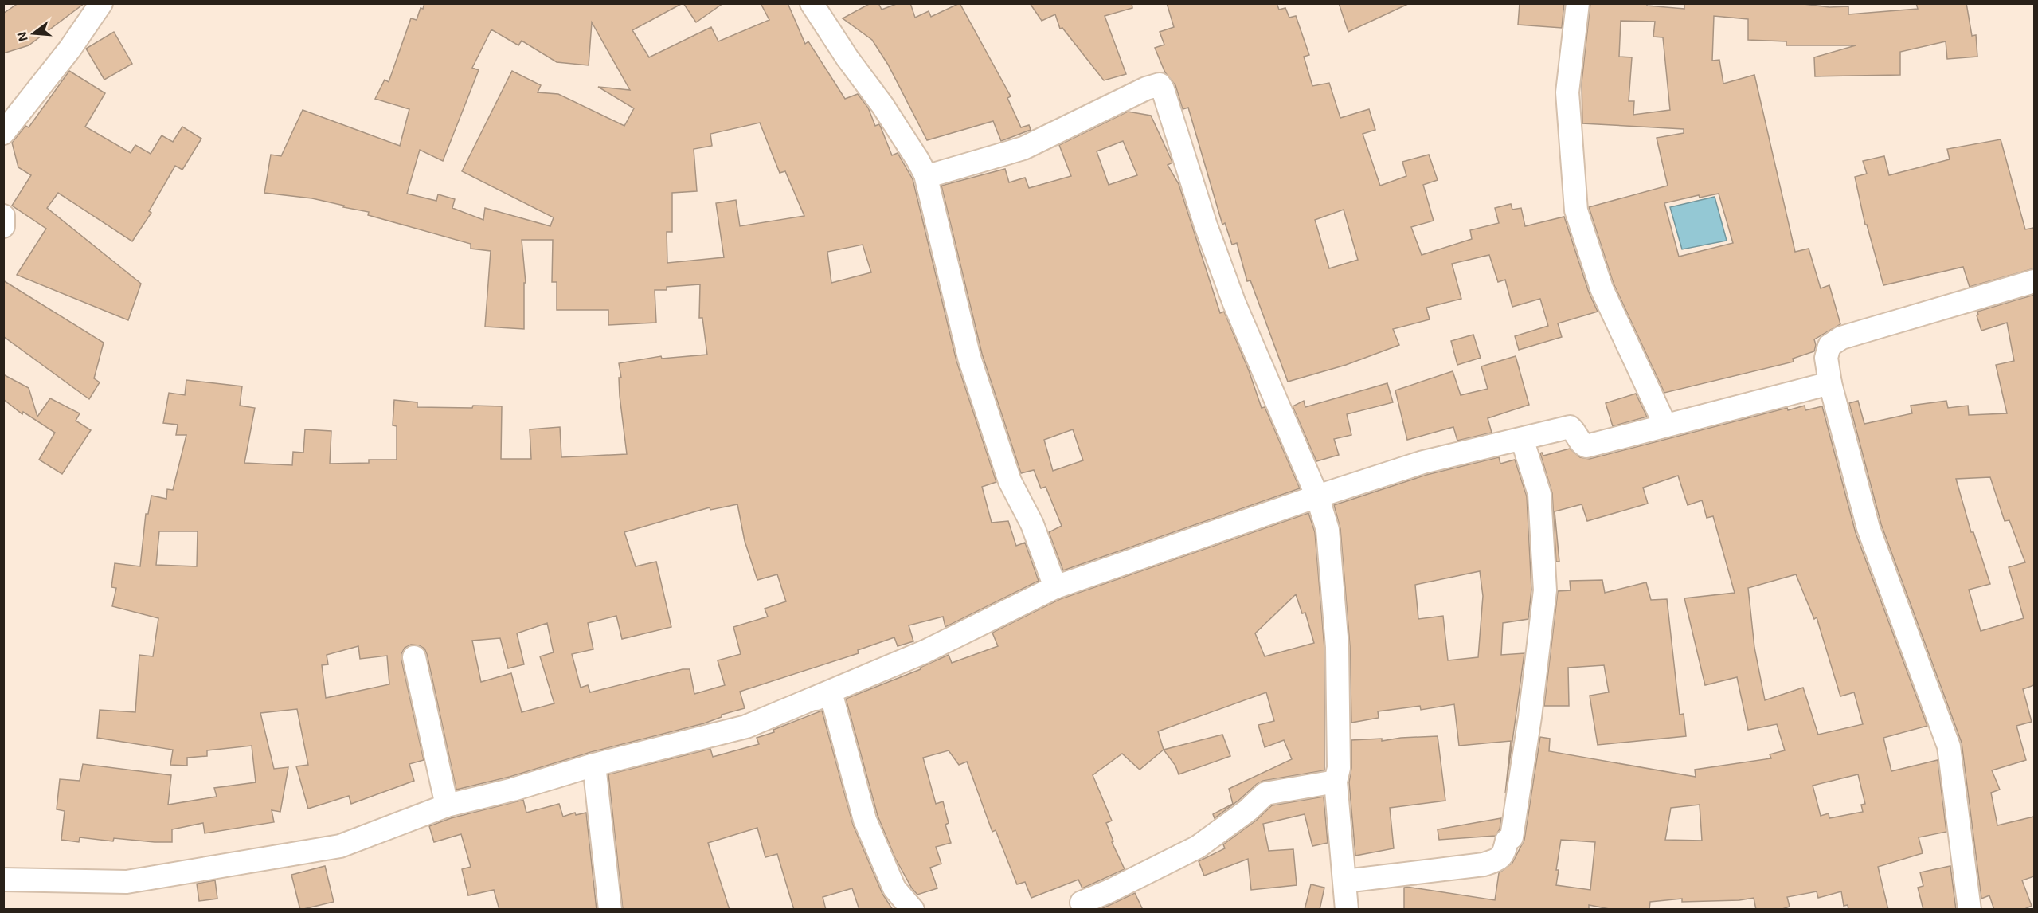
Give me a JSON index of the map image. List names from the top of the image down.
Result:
{
  "north": "left"
}
